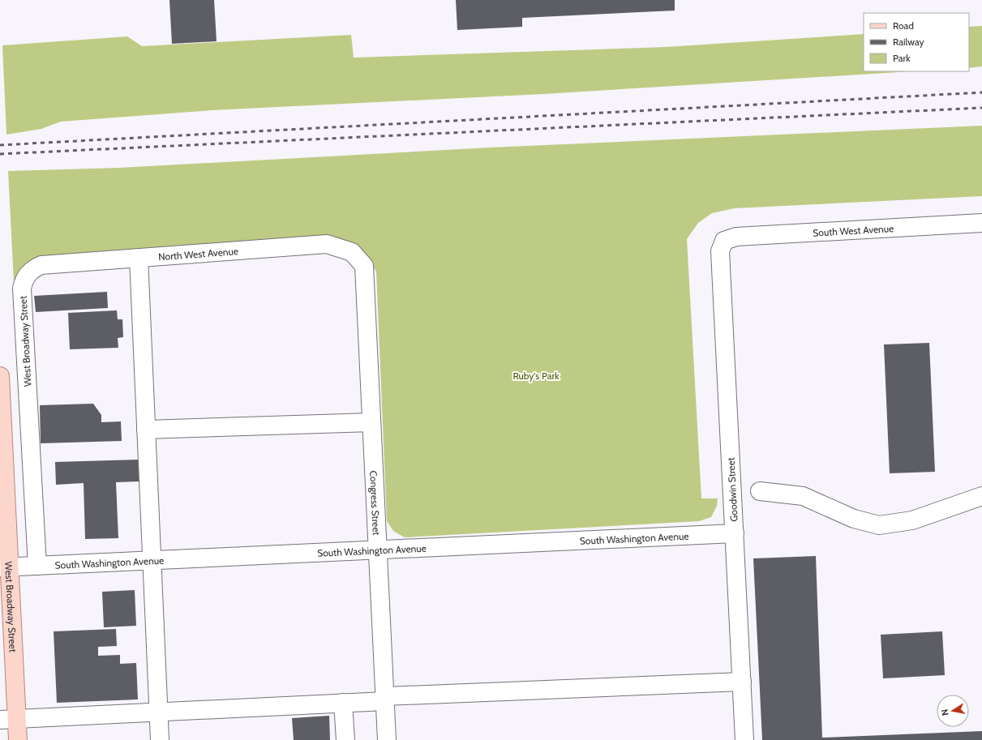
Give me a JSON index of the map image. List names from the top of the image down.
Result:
{
  "streets": {
    "main road": ["West Broadway Street"],
    "street": [
      "South West Avenue",
      "North West Avenue",
      "Goodwin Street",
      "Congress Street",
      "South Washington Avenue"
    ]
  },
  "crossings": [
    ["South West Avenue", "Goodwin Street"],
    ["North West Avenue", "West Broadway Street"],
    ["North West Avenue", "Congress Street"],
    ["West Broadway Street", "South Washington Avenue"],
    ["Goodwin Street", "South Washington Avenue"],
    ["Congress Street", "South Washington Avenue"]
  ],
  "parks": ["Ruby's Park"],
  "legend": ["Road", "Railway", "Park"],
  "north": "left"
}
